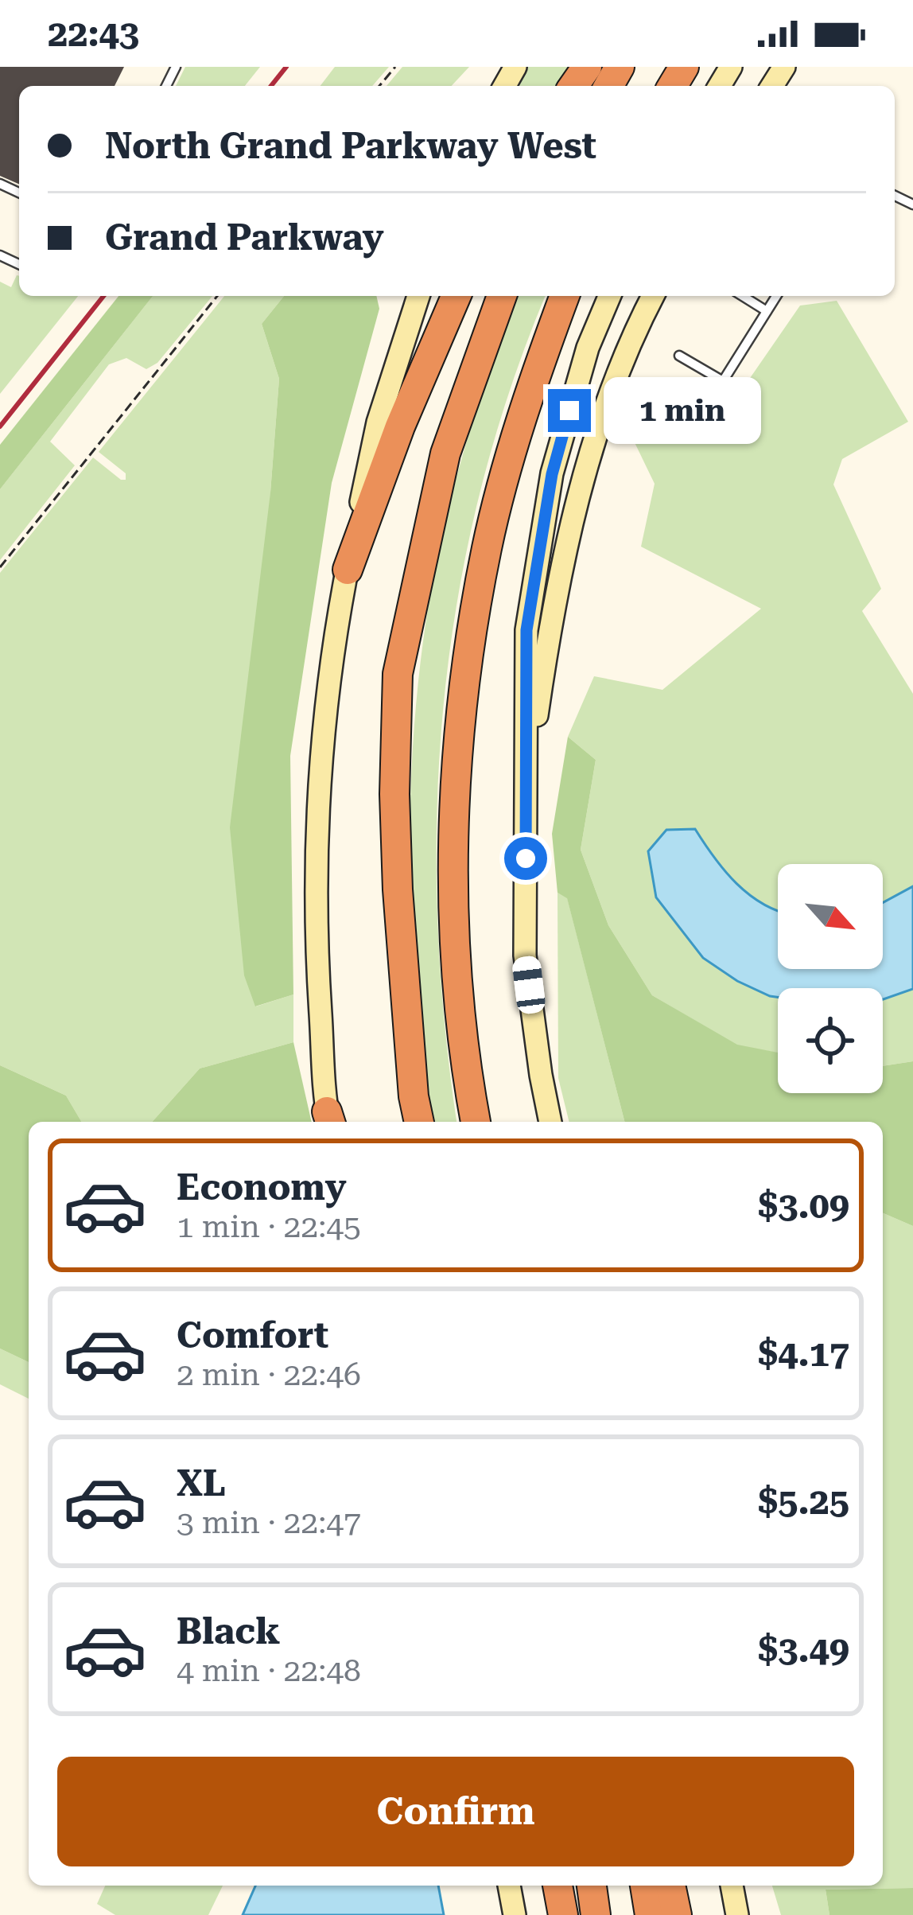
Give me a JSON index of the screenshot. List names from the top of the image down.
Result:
{
  "north": "bottom right",
  "page": {
    "status": "22:43",
    "banner": ["North Grand Parkway West", "Grand Parkway"],
    "bubble": "1 min",
    "list": [
      {
        "name": "Economy",
        "note": "1 min · 22:45",
        "value": "$3.09"
      },
      {
        "name": "Comfort",
        "note": "2 min · 22:46",
        "value": "$4.17"
      },
      {
        "name": "XL",
        "note": "3 min · 22:47",
        "value": "$5.25"
      },
      {
        "name": "Black",
        "note": "4 min · 22:48",
        "value": "$3.49"
      }
    ],
    "buttons": "Confirm"
  }
}
